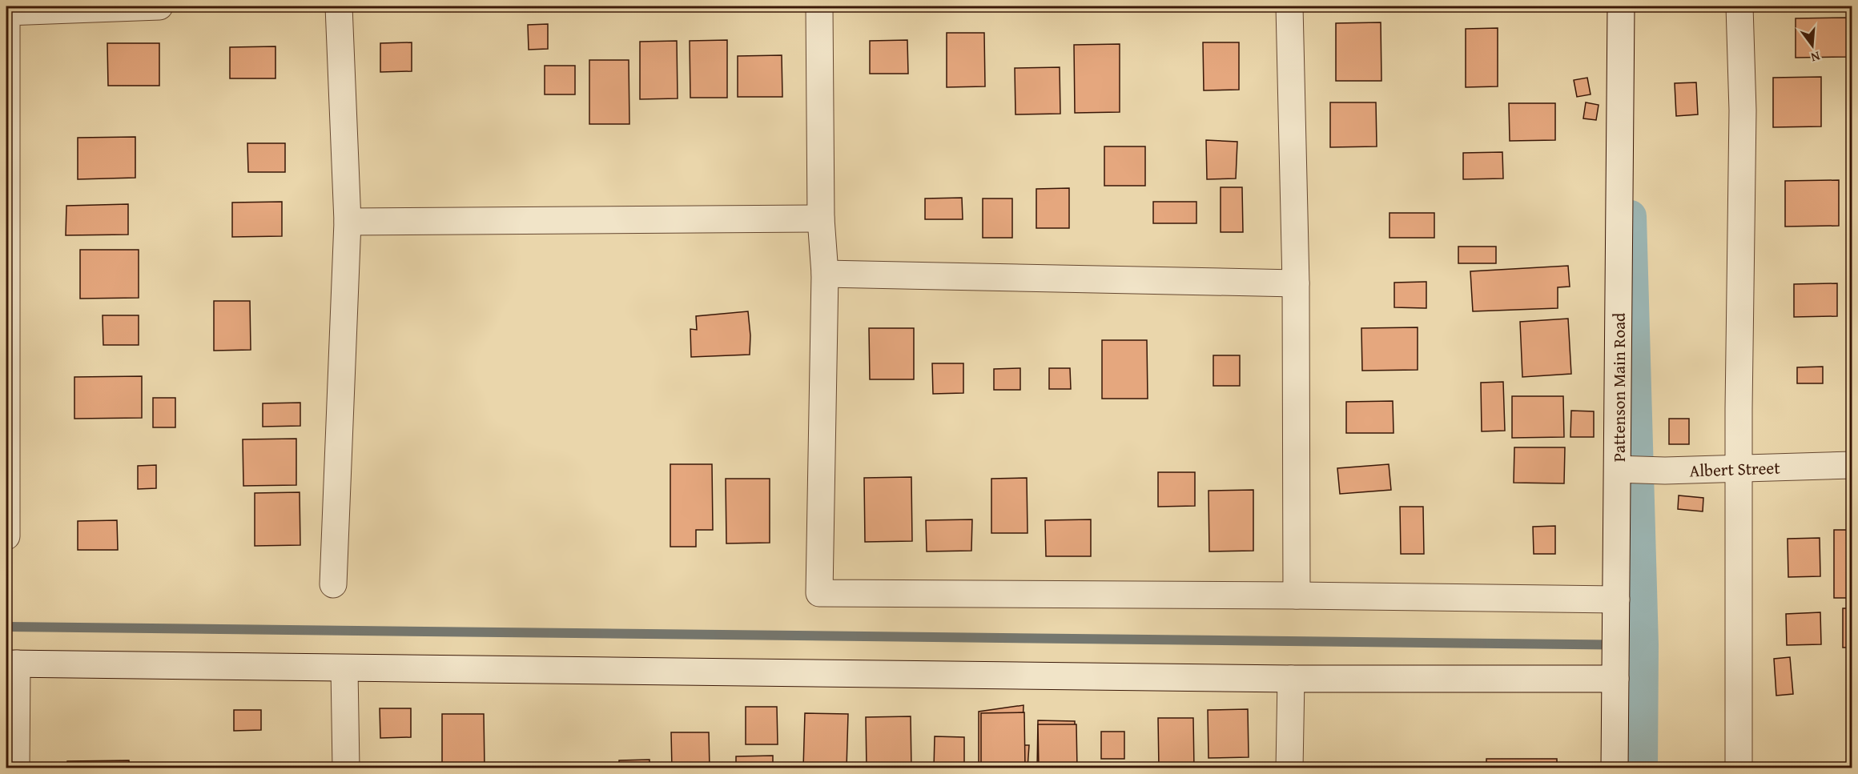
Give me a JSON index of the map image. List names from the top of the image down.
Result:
{
  "streets": {
    "street": ["Pattenson Main Road", "Albert Street"]
  },
  "crossings": [
    ["Pattenson Main Road", "Albert Street"]
  ],
  "north": "bottom"
}
